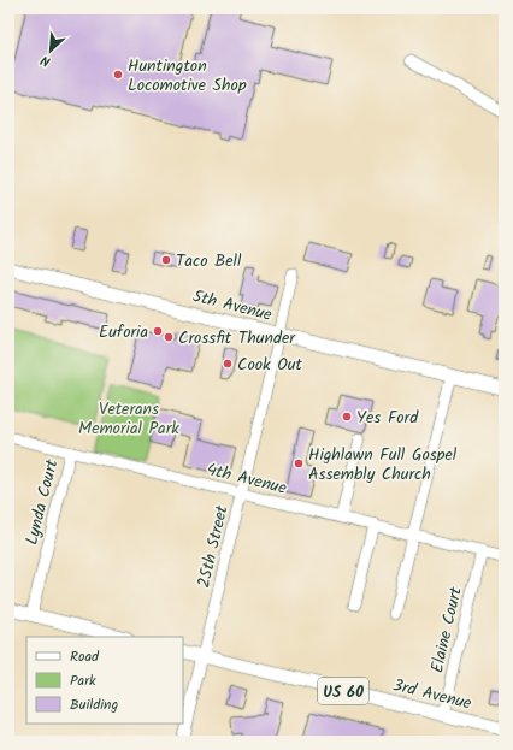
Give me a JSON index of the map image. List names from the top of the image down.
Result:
{
  "streets": {
    "main road": ["5th Avenue", "US 60", "3rd Avenue"],
    "street": [
      "4th Avenue",
      "Lynda Court",
      "25th Street",
      "Elaine Court"
    ]
  },
  "crossings": [
    ["5th Avenue", "25th Street"],
    ["4th Avenue", "Lynda Court"],
    ["4th Avenue", "25th Street"],
    ["4th Avenue", "Elaine Court"],
    ["25th Street", "3rd Avenue"],
    ["Elaine Court", "3rd Avenue"]
  ],
  "parks": ["Veterans Memorial Park"],
  "places": [
    "Huntington Locomotive Shop",
    "Taco Bell",
    "Euforia",
    "Crossfit Thunder",
    "Cook Out",
    "Yes Ford",
    "Highlawn Full Gospel Assembly Church"
  ],
  "legend": ["Road", "Park", "Building"],
  "north": "bottom left"
}
